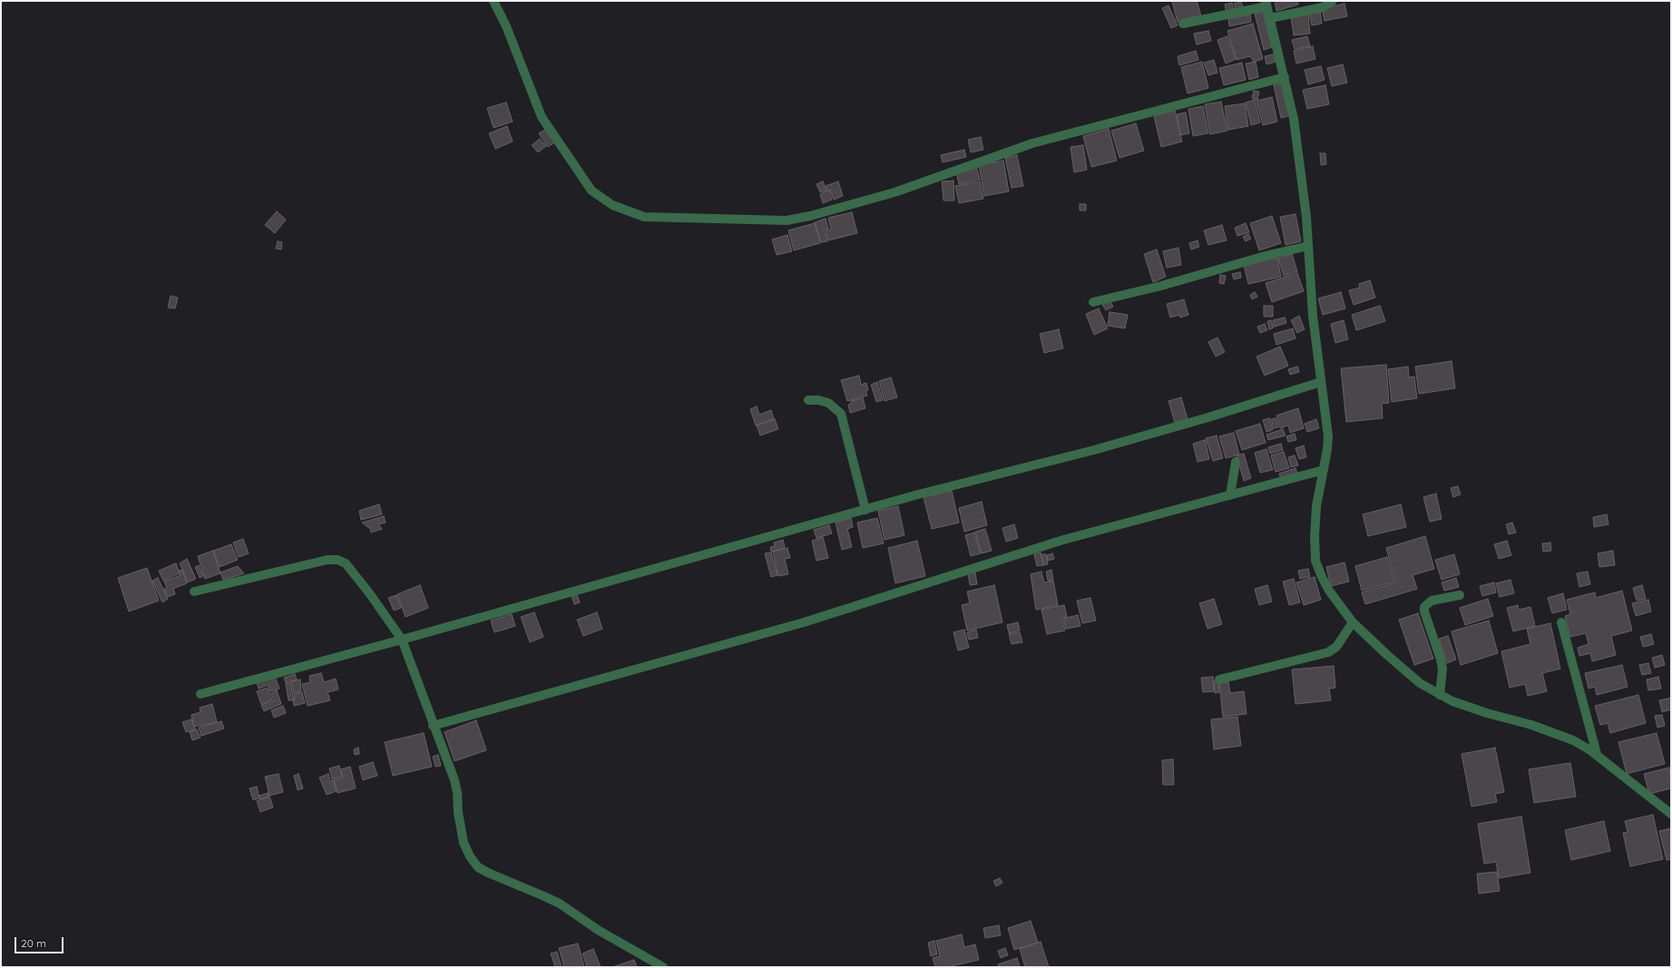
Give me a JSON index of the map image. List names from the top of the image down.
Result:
{
  "scale_bar": "20 m"
}
